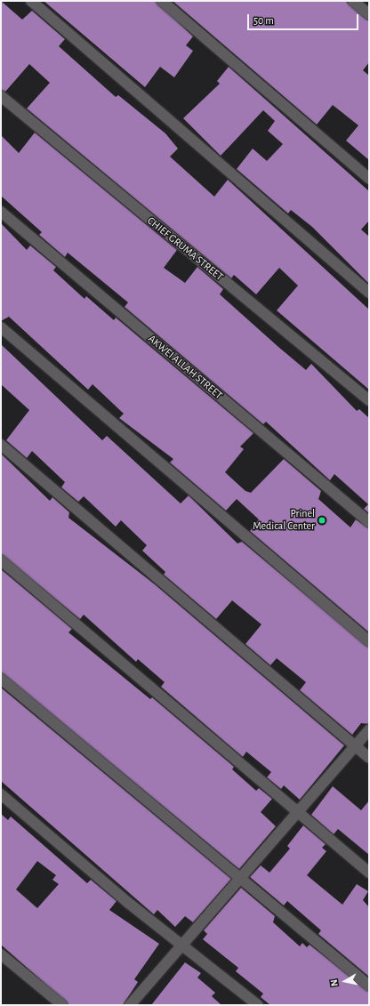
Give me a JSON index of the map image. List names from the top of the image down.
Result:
{
  "streets": {
    "street": ["CHIEF GRUMA STREET", "AKWEI ALLAH STREET"]
  },
  "places": ["Prinel Medical Center"],
  "scale_bar": "50 m",
  "north": "left"
}
